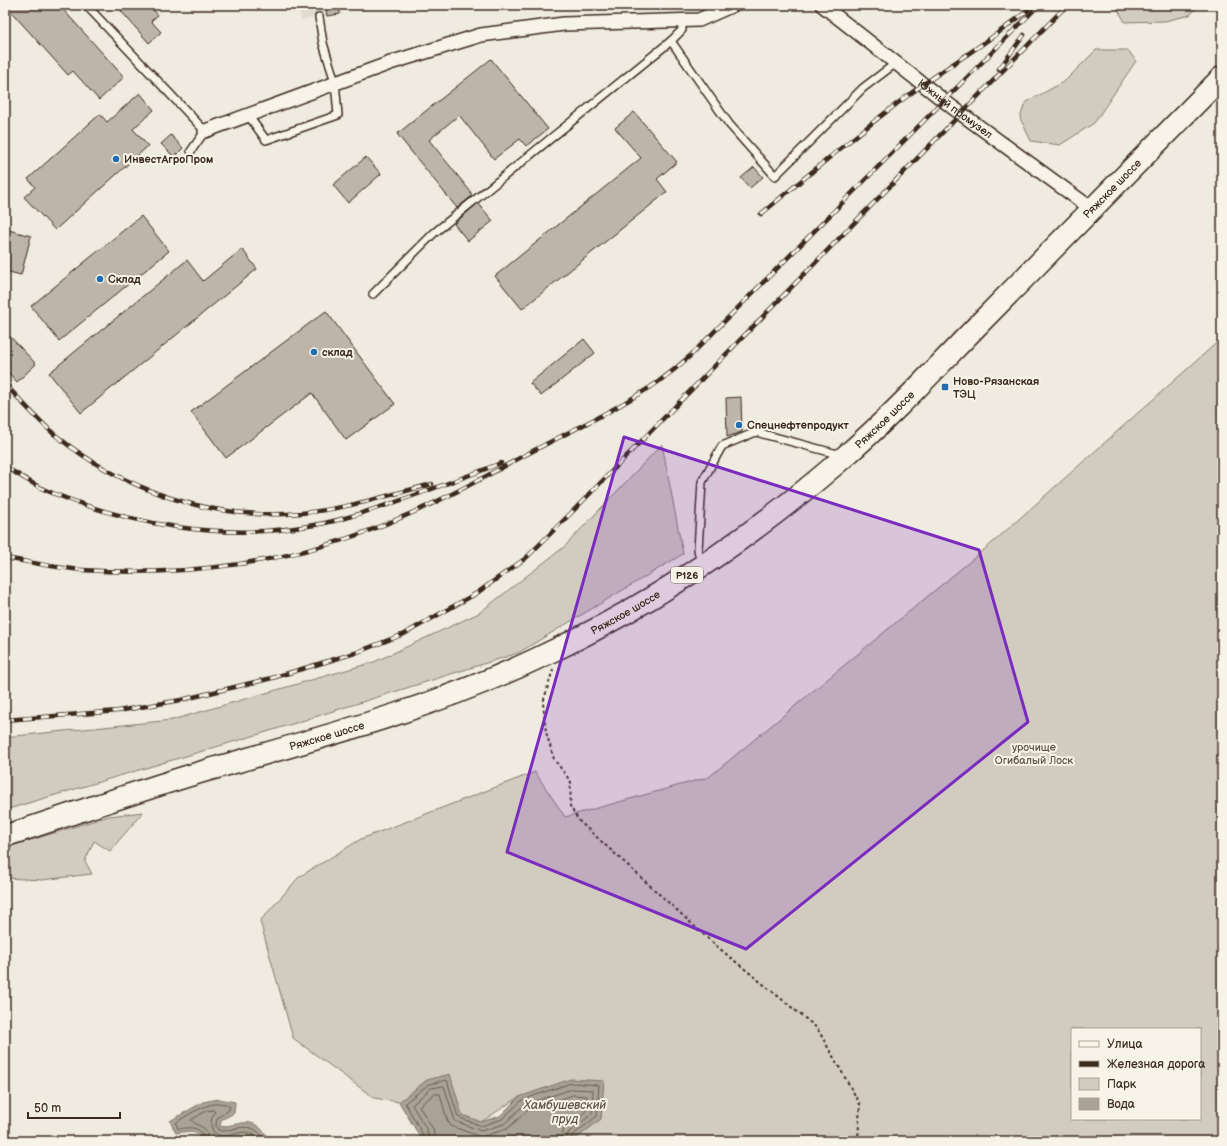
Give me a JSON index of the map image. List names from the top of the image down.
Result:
{
  "streets": {
    "main road": ["Ряжское шоссе", "Р126"],
    "street": ["Южный промузел"]
  },
  "crossings": [
    ["Южный промузел", "Ряжское шоссе"]
  ],
  "water": ["Хамбушевский пруд"],
  "parks": ["урочище Огибалый Лоск"],
  "places": {
    "other": [
      "ИнвестАгроПром",
      "Склад",
      "склад",
      "Спецнефтепродукт"
    ],
    "transit": ["Ново-Рязанская ТЭЦ"]
  },
  "legend": [
    "Улица",
    "Железная дорога",
    "Парк",
    "Вода"
  ],
  "scale_bar": "50 m"
}
